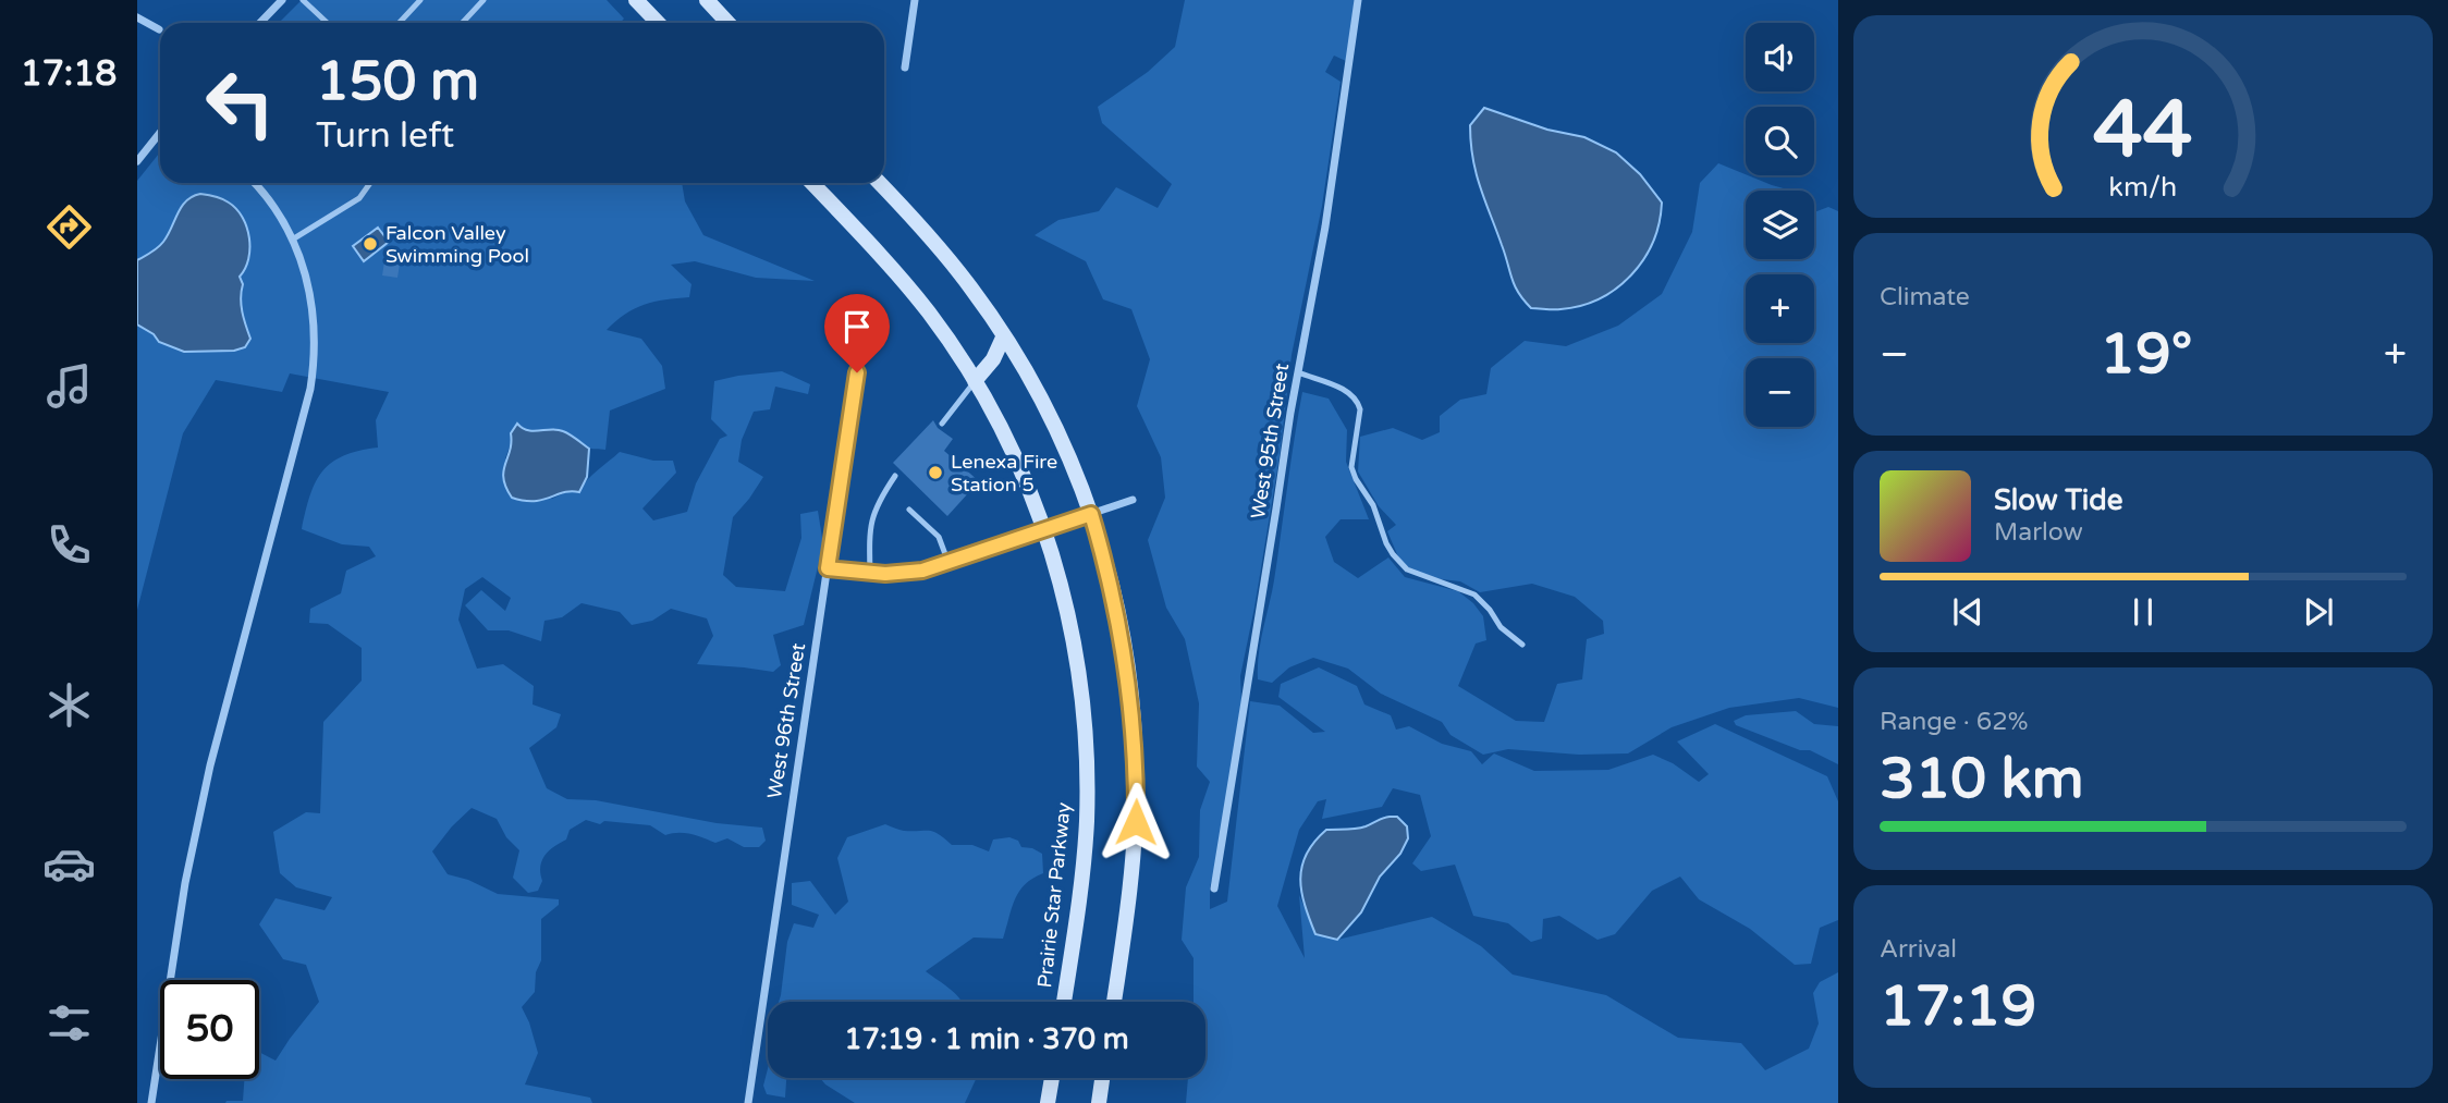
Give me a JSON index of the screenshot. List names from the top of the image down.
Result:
{
  "streets": {
    "main road": ["Prairie Star Parkway"],
    "street": ["West 95th Street", "West 96th Street"]
  },
  "places": ["Falcon Valley Swimming Pool", "Lenexa Fire Station 5"],
  "page": {
    "tabs": "17:18",
    "map_buttons": ["+", "−"],
    "turn": ["150 m", "Turn left"],
    "tile": [
      "Climate",
      ["Range · 62%", "310 km"],
      ["Arrival", "17:19"]
    ],
    "heat": ["−", "19°", "+"],
    "song": ["Slow Tide", "Marlow"],
    "limit": "50",
    "trip": "17:19 · 1 min · 370 m",
    "gauge": ["44", "km/h"]
  }
}
